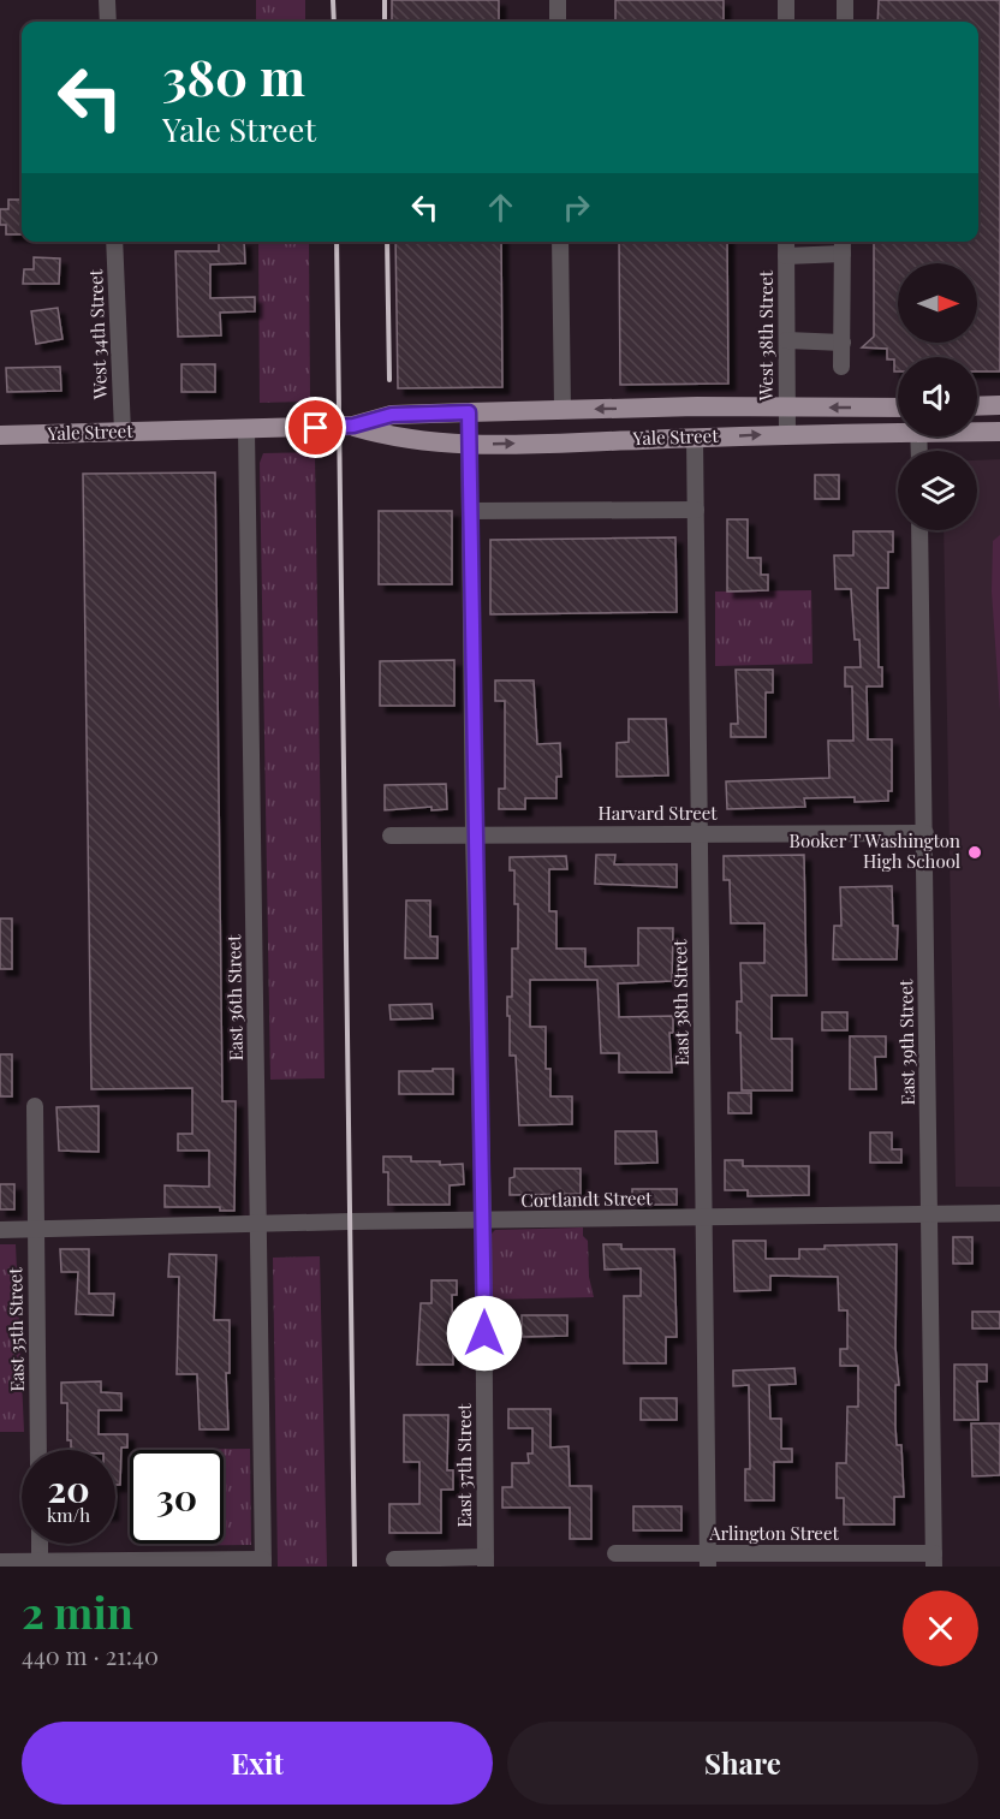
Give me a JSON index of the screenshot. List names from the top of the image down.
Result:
{
  "streets": {
    "main road": ["Yale Street"],
    "street": [
      "West 34th Street",
      "West 38th Street",
      "Harvard Street",
      "East 36th Street",
      "East 38th Street",
      "East 39th Street",
      "Cortlandt Street",
      "East 35th Street",
      "East 37th Street",
      "Arlington Street"
    ]
  },
  "crossings": [
    ["West 34th Street", "Yale Street"],
    ["West 38th Street", "Yale Street"],
    ["Yale Street", "East 36th Street"],
    ["Yale Street", "East 38th Street"],
    ["Yale Street", "East 37th Street"],
    ["Harvard Street", "East 38th Street"],
    ["Harvard Street", "East 39th Street"],
    ["Harvard Street", "East 37th Street"],
    ["East 36th Street", "Cortlandt Street"],
    ["East 38th Street", "Cortlandt Street"],
    ["East 38th Street", "Arlington Street"],
    ["East 39th Street", "Cortlandt Street"],
    ["East 39th Street", "Arlington Street"],
    ["Cortlandt Street", "East 35th Street"],
    ["Cortlandt Street", "East 37th Street"]
  ],
  "places": ["Booker T Washington High School"],
  "north": "right",
  "page": {
    "turn": ["380 m", "Yale Street"],
    "speed": "20 km/h",
    "limit": "30",
    "heading": ["2 min", "440 m · 21:40"],
    "buttons": ["Exit", "Share"]
  }
}
